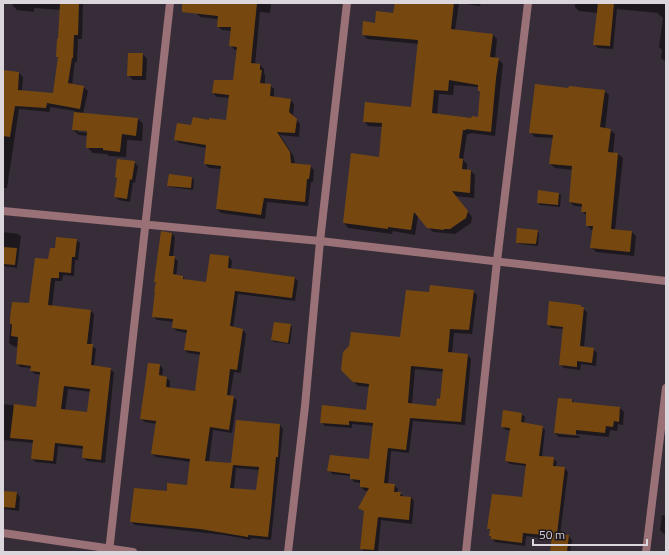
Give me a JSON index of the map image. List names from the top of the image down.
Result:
{
  "scale_bar": "50 m"
}
